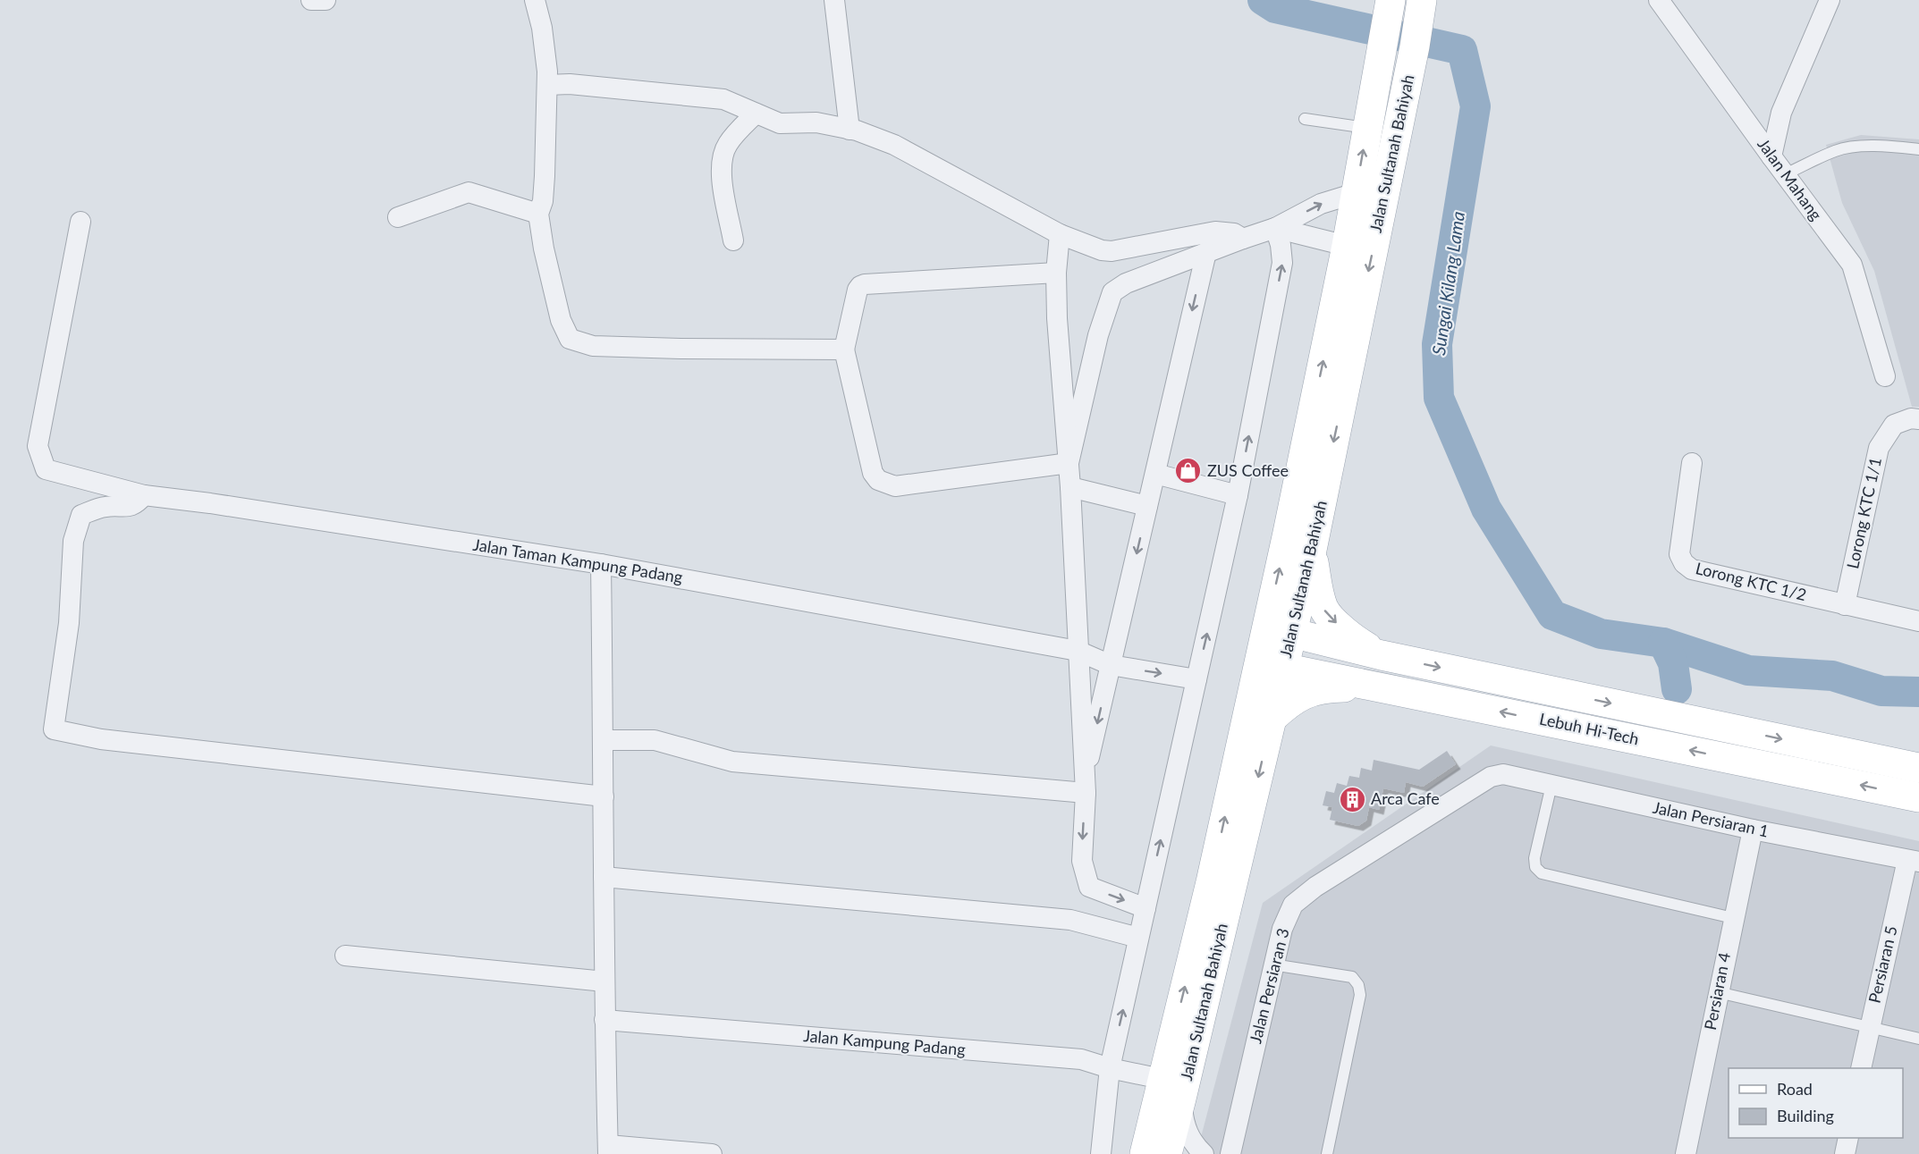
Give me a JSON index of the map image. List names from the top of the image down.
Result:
{
  "streets": {
    "main road": ["Jalan Sultanah Bahiyah", "Lebuh Hi-Tech"],
    "street": [
      "Jalan Mahang",
      "Lorong KTC 1/1",
      "Jalan Taman Kampung Padang",
      "Lorong KTC 1/2",
      "Jalan Persiaran 1",
      "Persiaran 5",
      "Jalan Persiaran 3",
      "Persiaran 4",
      "Jalan Kampung Padang"
    ]
  },
  "crossings": [
    ["Jalan Sultanah Bahiyah", "Lebuh Hi-Tech"],
    ["Jalan Sultanah Bahiyah", "Jalan Kampung Padang"],
    ["Lorong KTC 1/1", "Lorong KTC 1/2"],
    ["Jalan Persiaran 1", "Persiaran 5"],
    ["Jalan Persiaran 1", "Jalan Persiaran 3"],
    ["Jalan Persiaran 1", "Persiaran 4"]
  ],
  "water": ["Sungai Kilang Lama"],
  "places": {
    "shop": ["ZUS Coffee"],
    "building": ["Arca Cafe"]
  },
  "legend": ["Road", "Building"]
}
